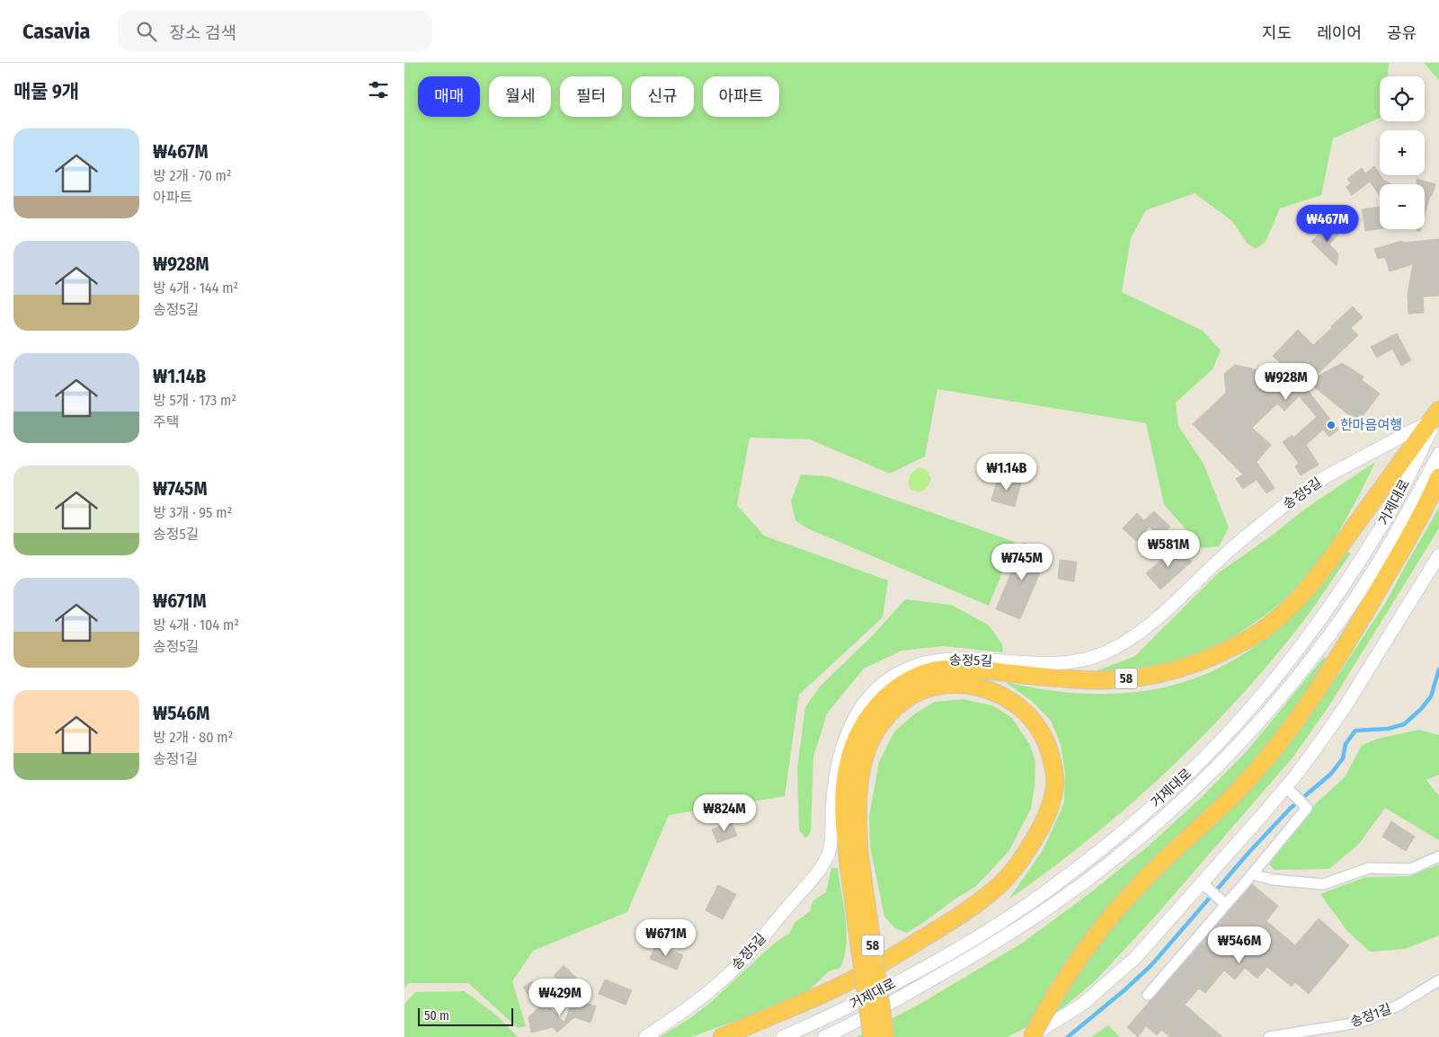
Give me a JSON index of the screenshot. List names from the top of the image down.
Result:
{
  "streets": {
    "highway": ["58"],
    "street": ["송정5길", "거제대로", "송정1길"]
  },
  "crossings": [
    ["송정5길", "거제대로"],
    ["송정5길", "58"],
    ["거제대로", "58"]
  ],
  "places": ["한마음여행"],
  "scale_bar": "50 m",
  "page": {
    "header": "Casavia",
    "search": "장소 검색",
    "nav": ["지도", "레이어", "공유"],
    "heading": "매물 9개",
    "map_buttons": ["+", "−"],
    "chip": [
      "매매",
      "월세",
      "필터",
      "신규",
      "아파트"
    ],
    "list": [
      {
        "name": "₩467M",
        "note": "방 2개 · 70 m² · 아파트"
      },
      {
        "name": "₩928M",
        "note": "방 4개 · 144 m² · 송정5길"
      },
      {
        "name": "₩1.14B",
        "note": "방 5개 · 173 m² · 주택"
      },
      {
        "name": "₩745M",
        "note": "방 3개 · 95 m² · 송정5길"
      },
      {
        "name": "₩671M",
        "note": "방 4개 · 104 m² · 송정5길"
      },
      {
        "name": "₩546M",
        "note": "방 2개 · 80 m² · 송정1길"
      }
    ],
    "price": [
      "₩467M",
      "₩928M",
      "₩1.14B",
      "₩581M",
      "₩745M",
      "₩824M",
      "₩671M",
      "₩546M",
      "₩429M"
    ],
    "scale": "50 m"
  }
}
